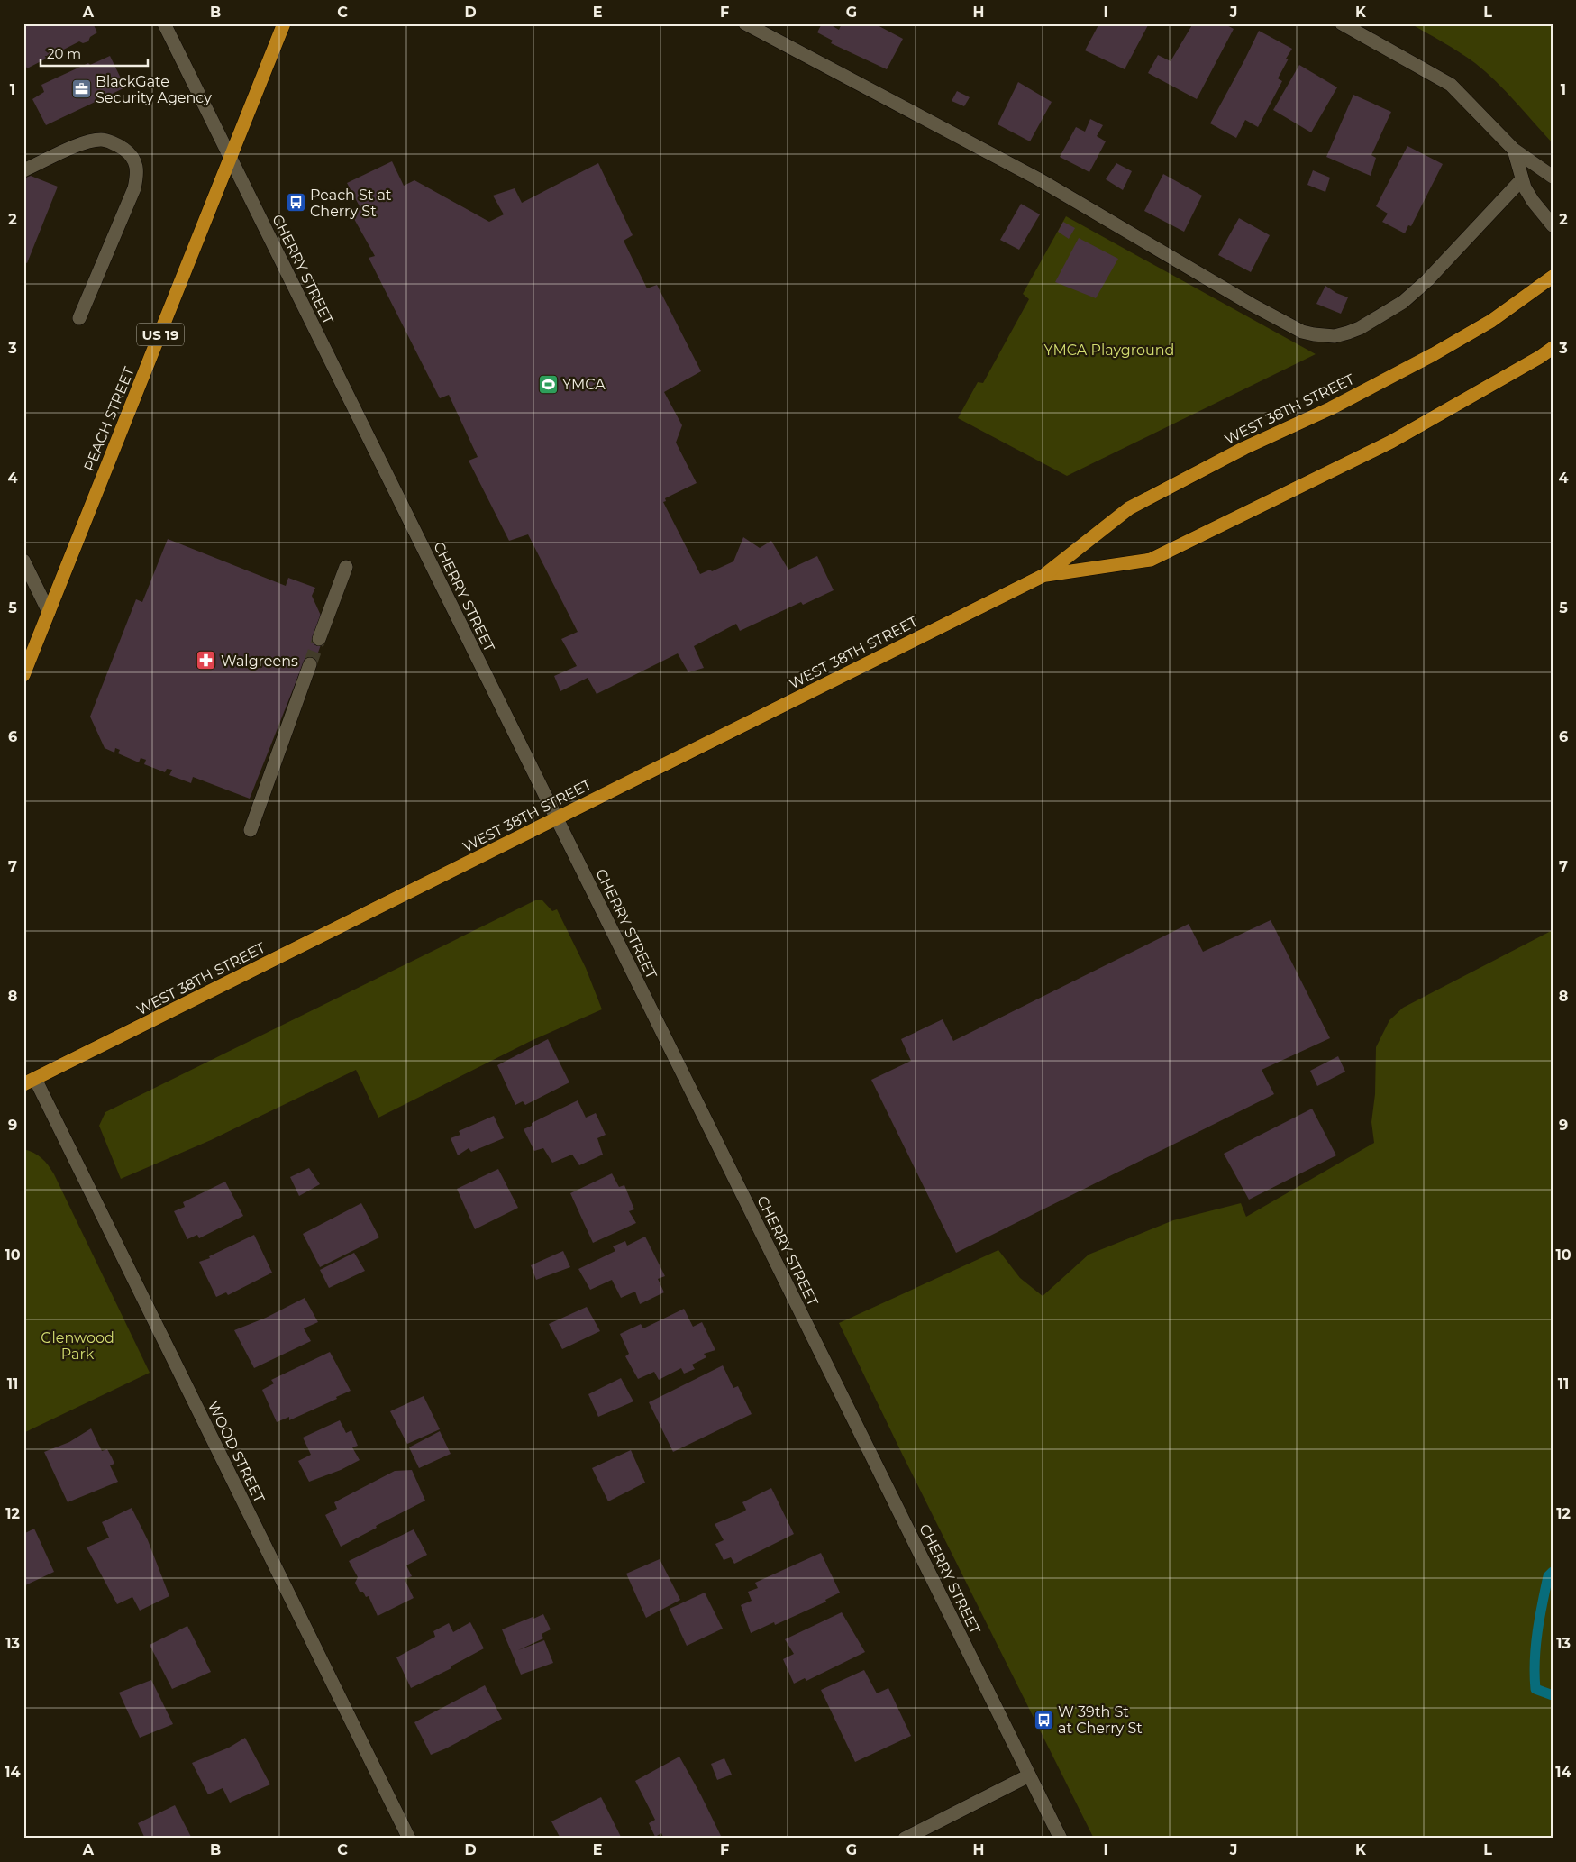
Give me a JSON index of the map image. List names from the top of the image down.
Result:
{
  "streets": {
    "main road": ["US 19", "WEST 38TH STREET", "PEACH STREET"],
    "street": ["CHERRY STREET", "WOOD STREET"]
  },
  "crossings": [
    ["CHERRY STREET", "WEST 38TH STREET"],
    ["CHERRY STREET", "PEACH STREET"],
    ["WEST 38TH STREET", "WOOD STREET"]
  ],
  "parks": ["YMCA Playground", "Glenwood Park"],
  "places": {
    "office": ["BlackGate Security Agency"],
    "bus stop": ["Peach St at Cherry St", "W 39th St at Cherry St"],
    "sports": ["YMCA"],
    "pharmacy": ["Walgreens"]
  },
  "scale_bar": "20 m",
  "grid": {
    "columns": [
      "A",
      "B",
      "C",
      "D",
      "E",
      "F",
      "G",
      "H",
      "I",
      "J",
      "K",
      "L"
    ],
    "rows": [
      "1",
      "2",
      "3",
      "4",
      "5",
      "6",
      "7",
      "8",
      "9",
      "10",
      "11",
      "12",
      "13",
      "14"
    ]
  }
}
